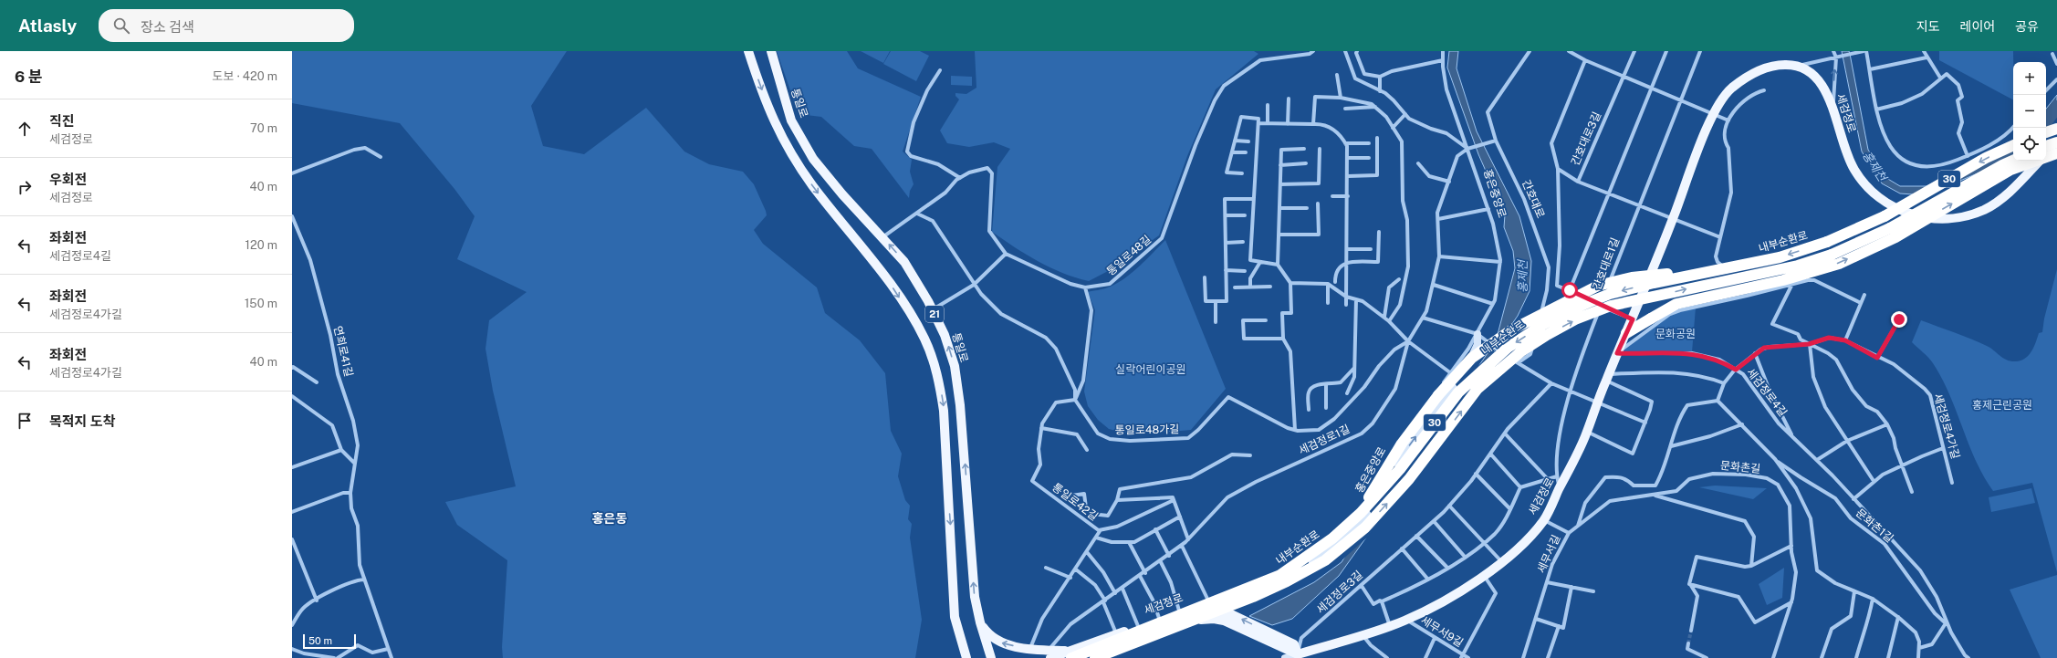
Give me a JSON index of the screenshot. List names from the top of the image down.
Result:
{
  "streets": {
    "highway": ["30", "내부순환로"],
    "main road": ["통일로", "세검정로", "21"],
    "street": [
      "간호대로3길",
      "홍은중앙로",
      "간호대로",
      "통일로48길",
      "간호대로1길",
      "연희로41길",
      "세검정로4길",
      "세검정로4가길",
      "통일로48가길",
      "세검정로1길",
      "문화촌길",
      "통일로42길",
      "문화촌1길",
      "세무서길",
      "세검정로3길",
      "세무서9길"
    ]
  },
  "crossings": [
    ["통일로", "통일로48길"],
    ["세검정로", "홍은중앙로"],
    ["세검정로", "내부순환로"],
    ["세검정로", "세검정로4길"],
    ["세검정로", "세검정로1길"],
    ["세검정로", "세검정로3길"],
    ["세검정로", "세무서9길"],
    ["홍은중앙로", "세검정로1길"],
    ["통일로48길", "통일로48가길"],
    ["세검정로4길", "세검정로4가길"],
    ["세검정로4길", "문화촌1길"],
    ["통일로48가길", "세검정로1길"],
    ["통일로48가길", "통일로42길"],
    ["문화촌길", "문화촌1길"],
    ["문화촌길", "세무서길"]
  ],
  "districts": ["홍은동"],
  "water": ["홍제천"],
  "parks": ["문화공원", "실락어린이공원", "홍제근린공원"],
  "scale_bar": "50 m",
  "page": {
    "header": "Atlasly",
    "search": "장소 검색",
    "nav": ["지도", "레이어", "공유"],
    "heading": ["6 분", "도보 · 420 m"],
    "map_buttons": ["+", "−"],
    "list": [
      ["직진", "세검정로", "70 m"],
      ["우회전", "세검정로", "40 m"],
      ["좌회전", "세검정로4길", "120 m"],
      ["좌회전", "세검정로4가길", "150 m"],
      ["좌회전", "세검정로4가길", "40 m"],
      "목적지 도착"
    ],
    "scale": "50 m"
  }
}
